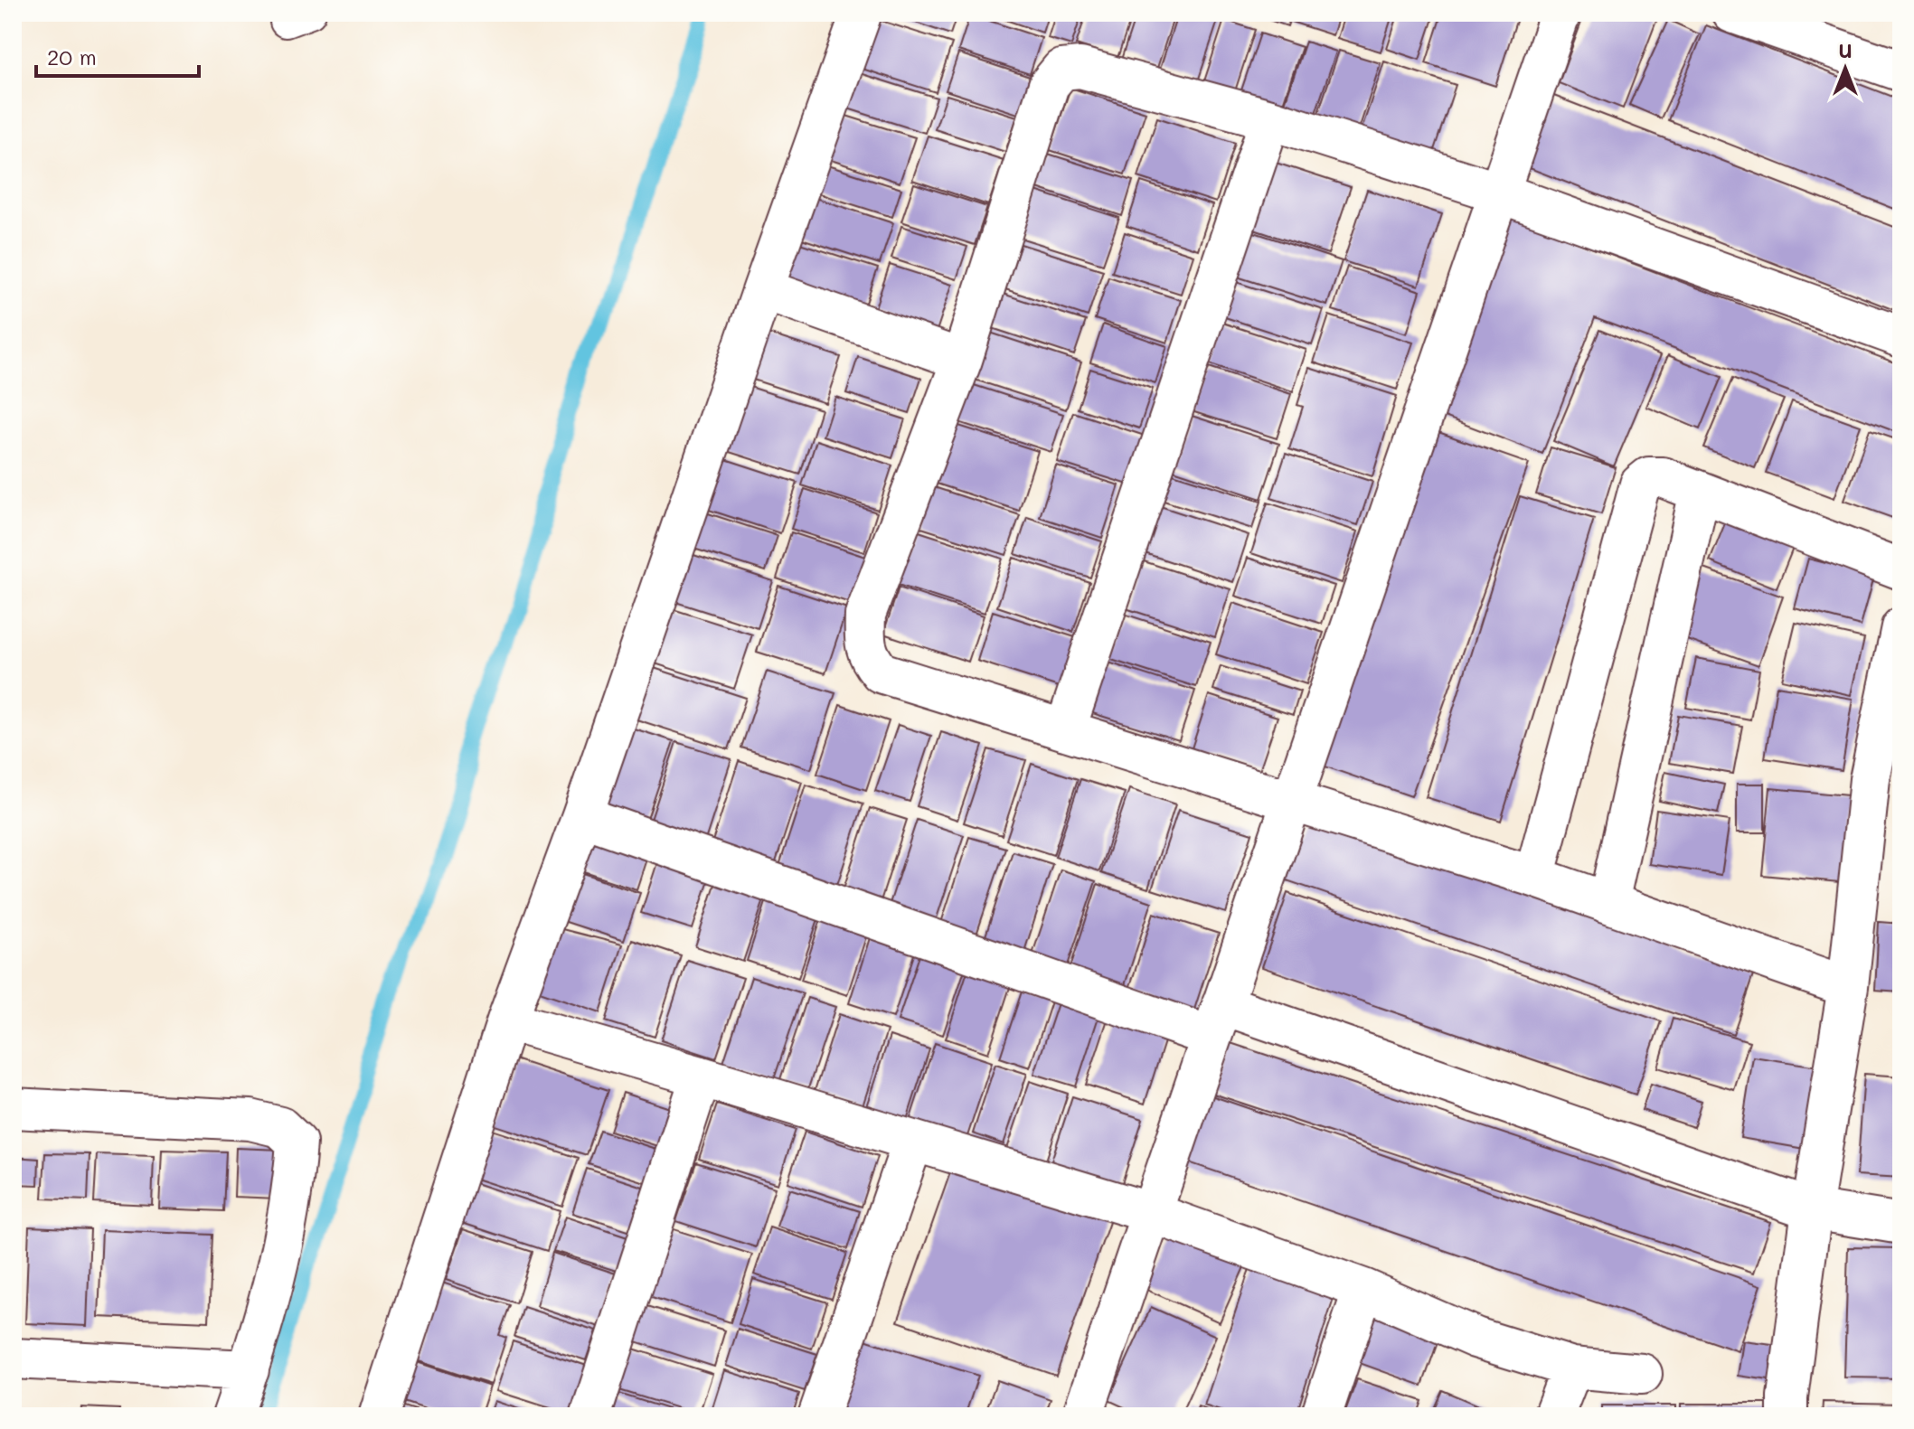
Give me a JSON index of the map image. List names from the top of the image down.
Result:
{
  "scale_bar": "20 m",
  "north": "top"
}
